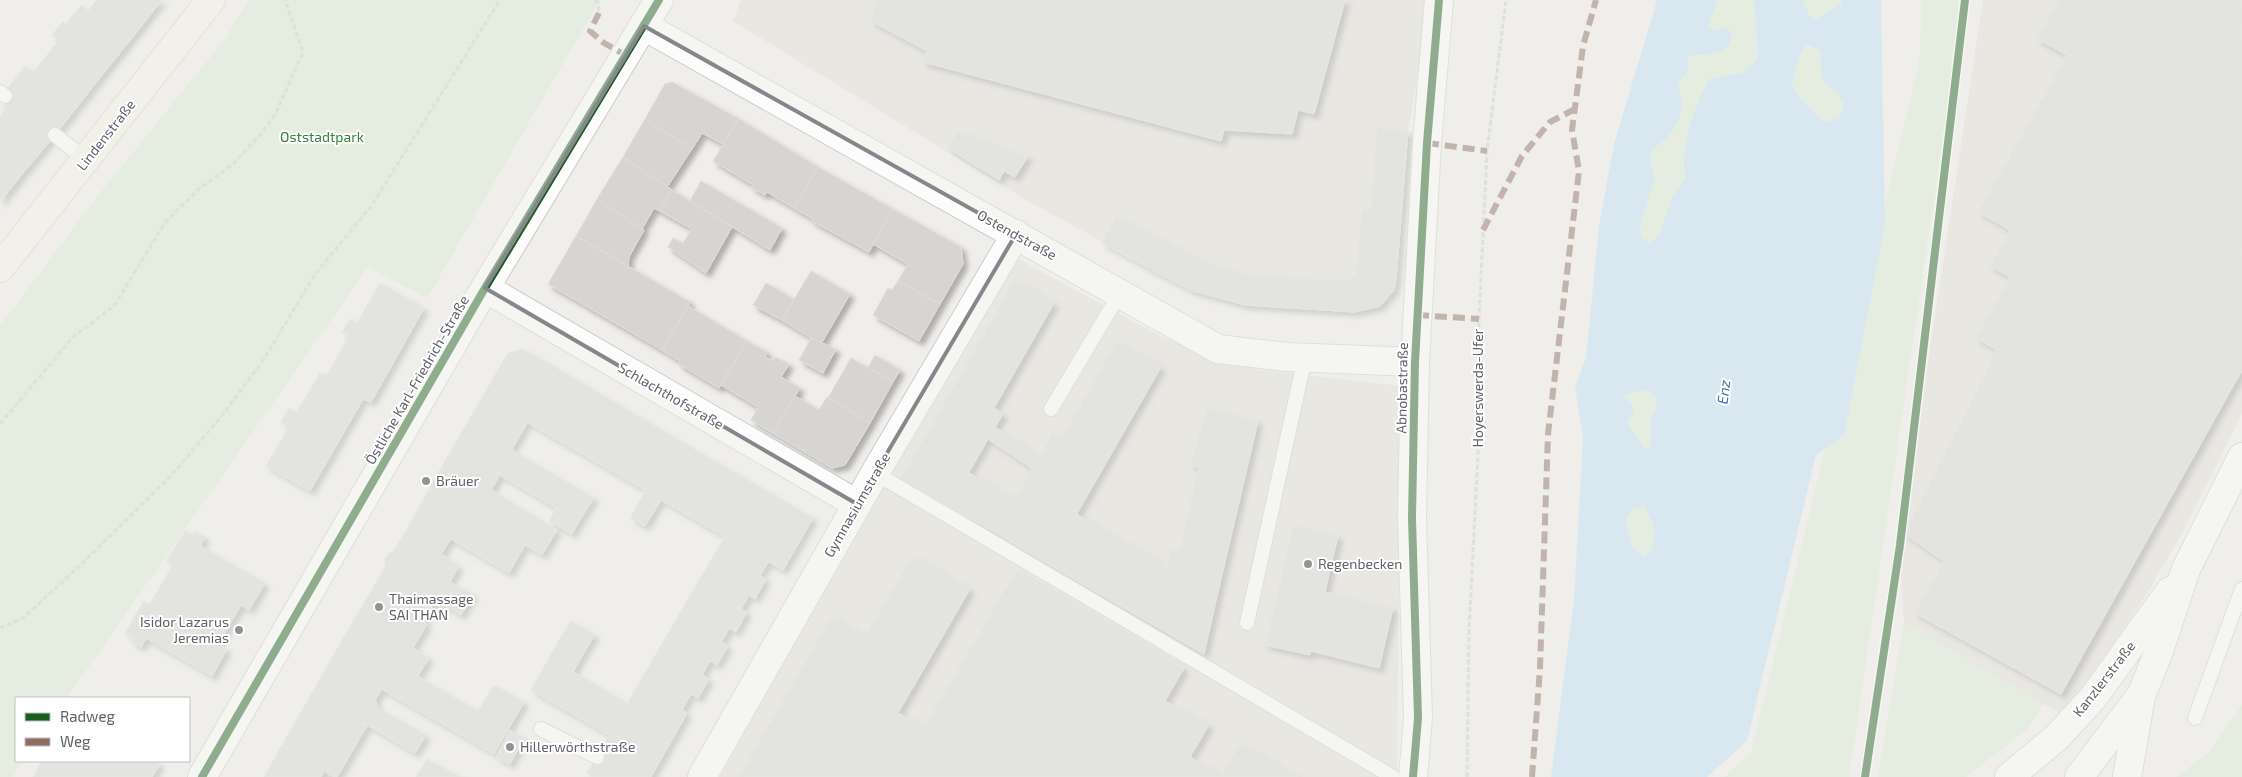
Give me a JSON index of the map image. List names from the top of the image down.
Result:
{
  "streets": {
    "main road": ["Lindenstraße"],
    "street": [
      "Ostendstraße",
      "Östliche Karl-Friedrich-Straße",
      "Abnobastraße",
      "Schlachthofstraße",
      "Gymnasiumstraße",
      "Kanzlerstraße"
    ],
    "path": ["Hoyerswerda-Ufer"]
  },
  "crossings": [
    ["Ostendstraße", "Östliche Karl-Friedrich-Straße"],
    ["Ostendstraße", "Abnobastraße"],
    ["Ostendstraße", "Gymnasiumstraße"],
    ["Östliche Karl-Friedrich-Straße", "Schlachthofstraße"],
    ["Schlachthofstraße", "Gymnasiumstraße"]
  ],
  "water": ["Enz"],
  "parks": ["Oststadtpark"],
  "places": [
    "Bräuer",
    "Regenbecken",
    "Thaimassage SAI THAN",
    "Isidor Lazarus Jeremias",
    "Hillerwörthstraße"
  ],
  "legend": ["Radweg", "Weg"]
}
